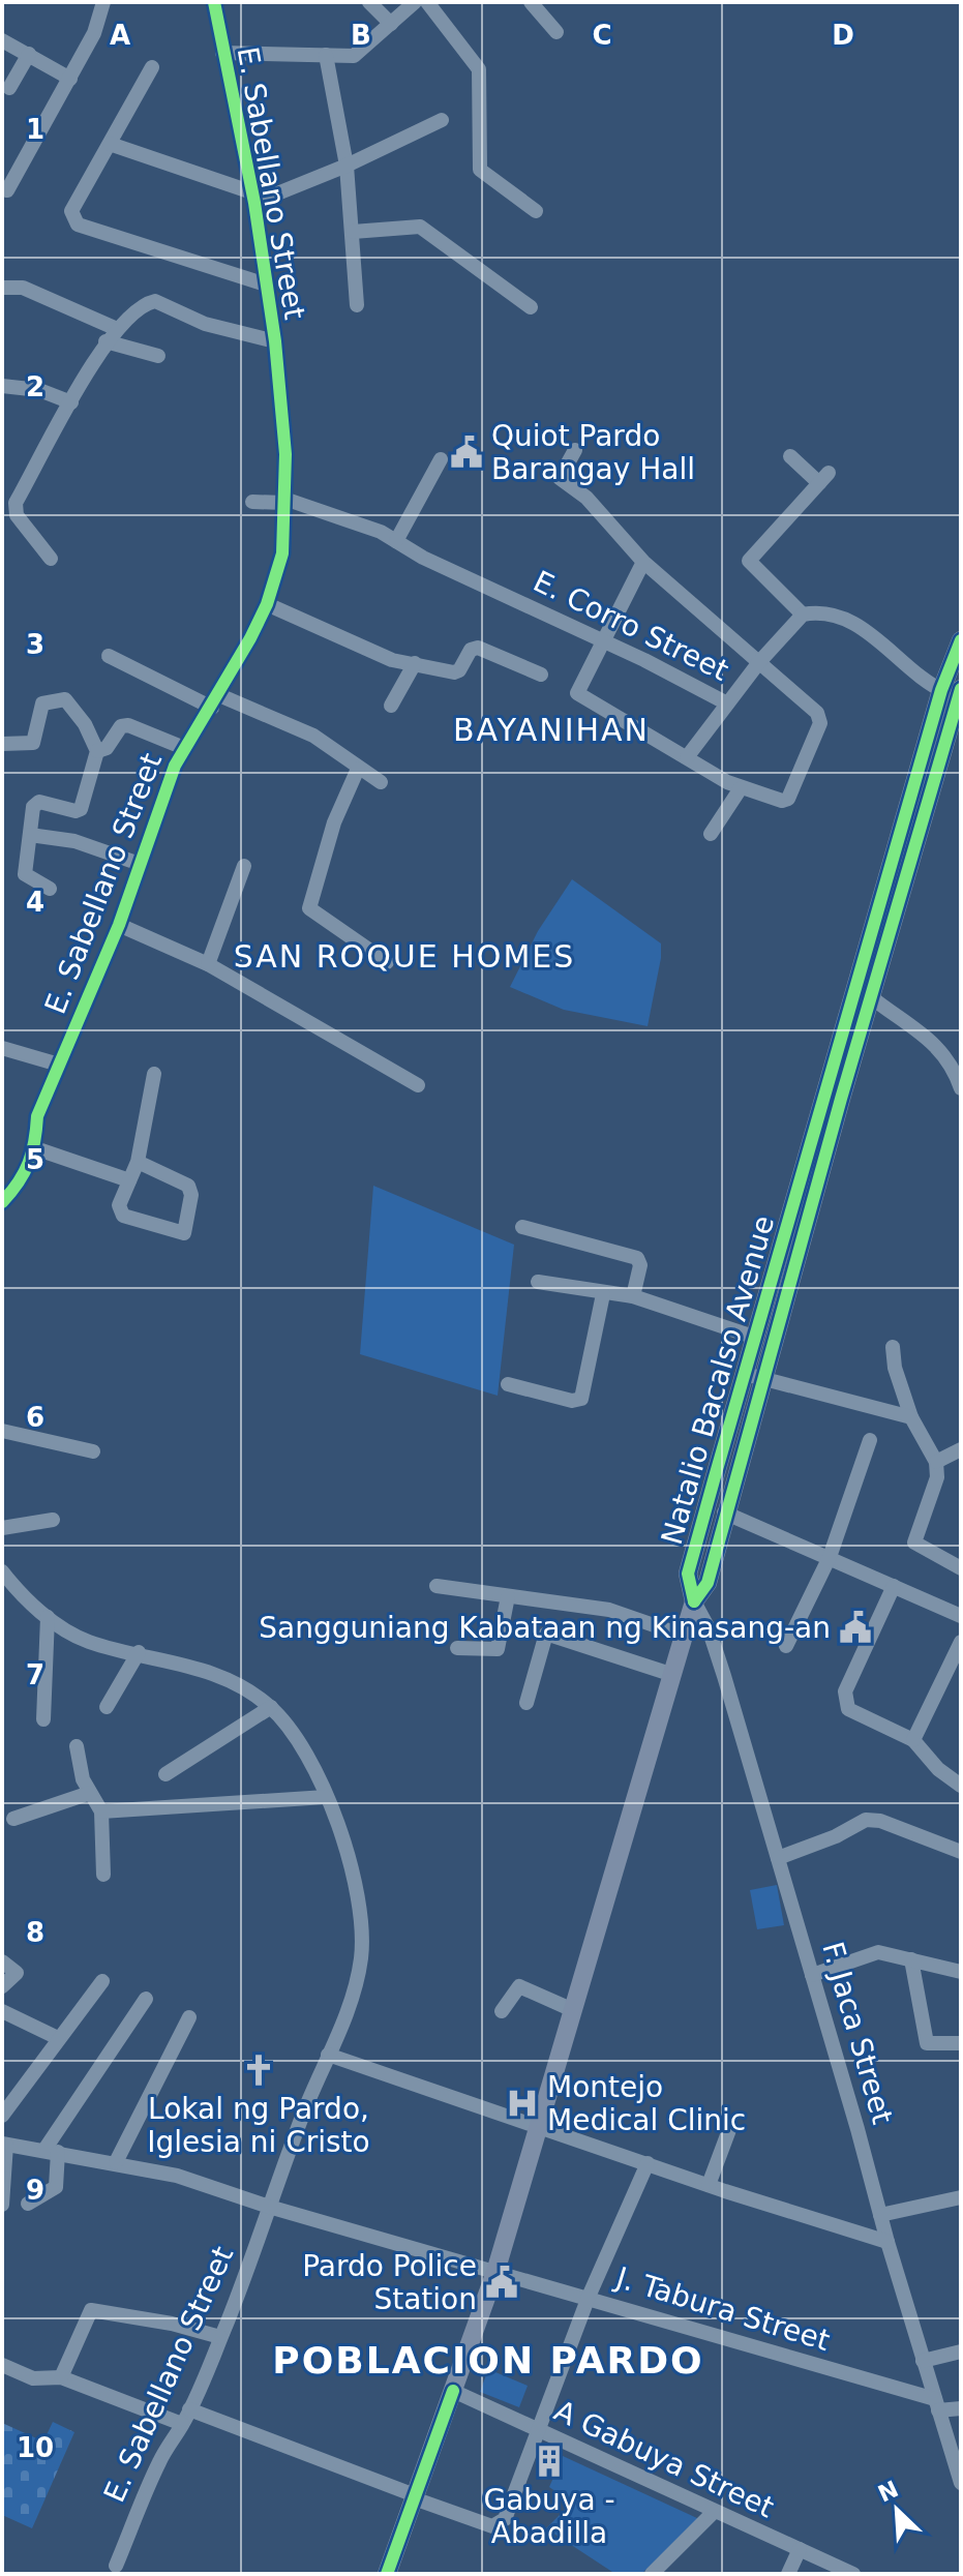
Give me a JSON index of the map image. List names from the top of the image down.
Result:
{
  "streets": {
    "main road": ["Natalio Bacalso Avenue"],
    "street": [
      "E. Sabellano Street",
      "E. Corro Street",
      "F. Jaca Street",
      "J. Tabura Street",
      "A Gabuya Street"
    ]
  },
  "crossings": [
    ["E. Sabellano Street", "E. Corro Street"],
    ["E. Sabellano Street", "J. Tabura Street"],
    ["Natalio Bacalso Avenue", "F. Jaca Street"],
    ["Natalio Bacalso Avenue", "J. Tabura Street"],
    ["Natalio Bacalso Avenue", "A Gabuya Street"],
    ["F. Jaca Street", "J. Tabura Street"]
  ],
  "districts": ["BAYANIHAN", "SAN ROQUE HOMES", "POBLACION PARDO"],
  "places": {
    "public building": ["Quiot Pardo Barangay Hall", "Sangguniang Kabataan ng Kinasang-an", "Pardo Police Station"],
    "church": ["Lokal ng Pardo, Iglesia ni Cristo"],
    "hospital": ["Montejo Medical Clinic"],
    "building": ["Gabuya - Abadilla"]
  },
  "north": "top left",
  "grid": {
    "columns": [
      "A",
      "B",
      "C",
      "D"
    ],
    "rows": [
      "1",
      "2",
      "3",
      "4",
      "5",
      "6",
      "7",
      "8",
      "9",
      "10"
    ]
  }
}
